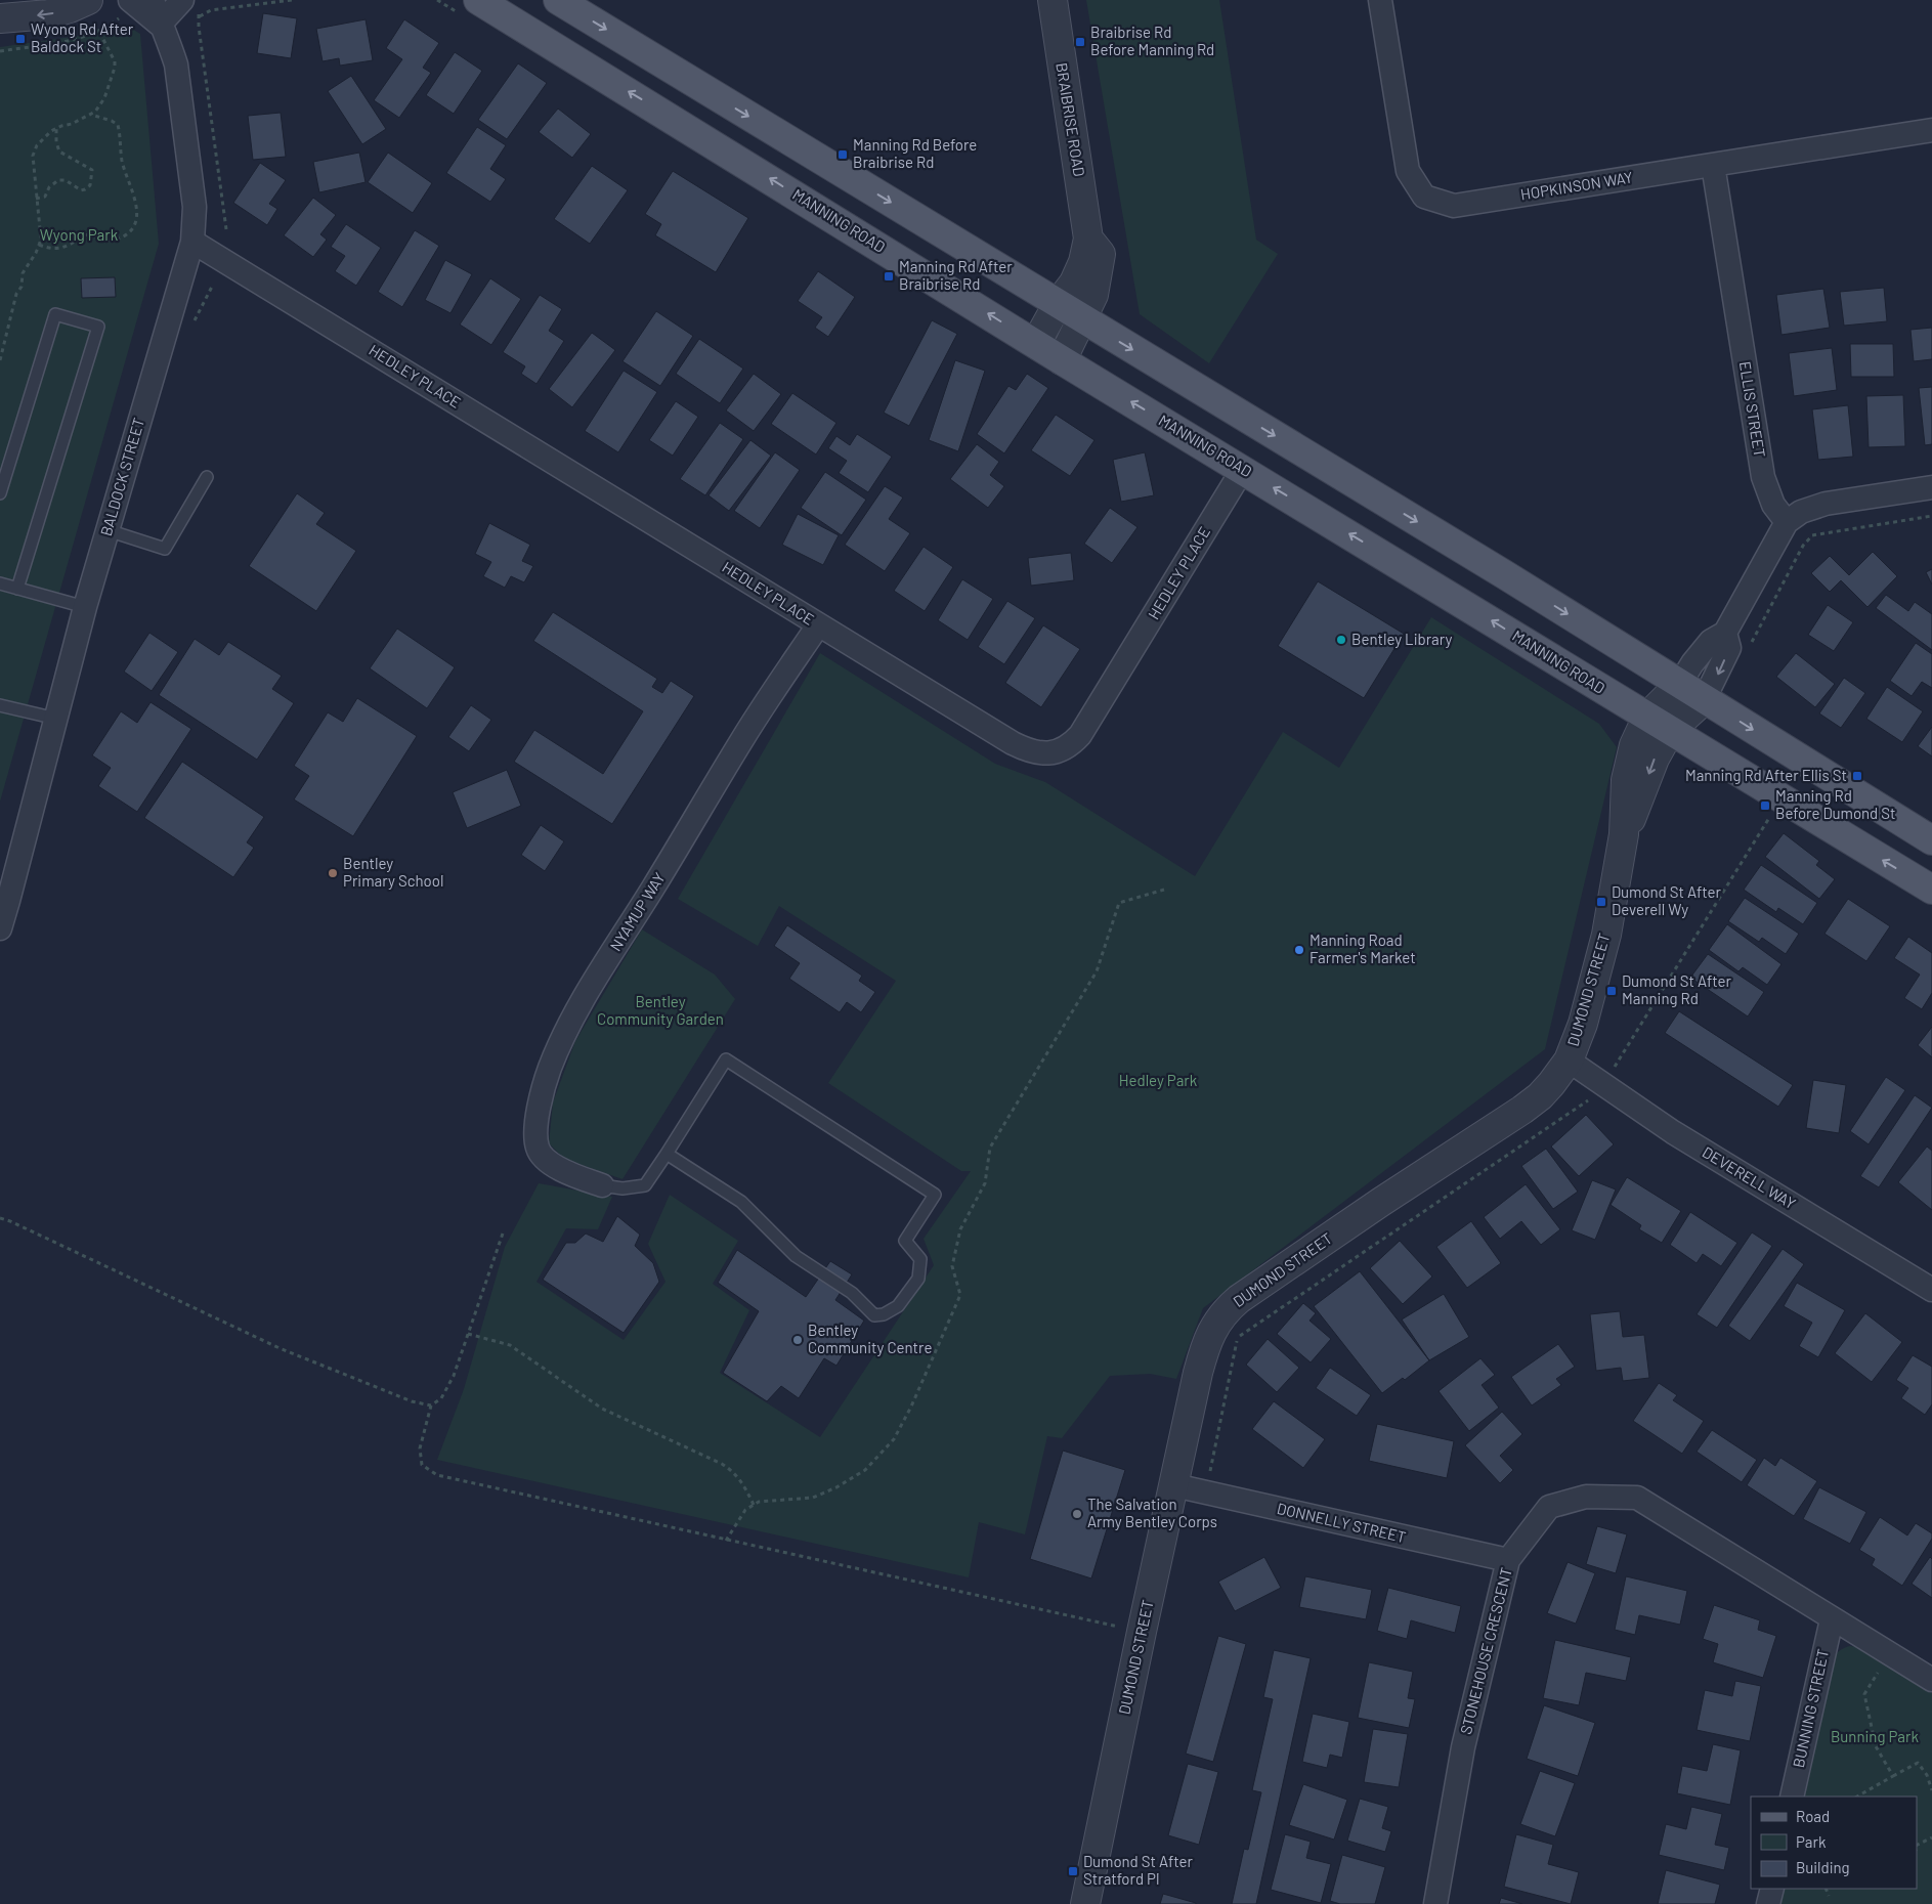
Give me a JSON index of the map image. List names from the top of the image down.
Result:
{
  "streets": {
    "main road": ["MANNING ROAD"],
    "street": [
      "BRAIBRISE ROAD",
      "HOPKINSON WAY",
      "HEDLEY PLACE",
      "ELLIS STREET",
      "BALDOCK STREET",
      "NYAMUP WAY",
      "DUMOND STREET",
      "DEVERELL WAY",
      "DONNELLY STREET",
      "STONEHOUSE CRESCENT",
      "BUNNING STREET"
    ]
  },
  "crossings": [
    ["BRAIBRISE ROAD", "MANNING ROAD"],
    ["HOPKINSON WAY", "ELLIS STREET"],
    ["MANNING ROAD", "HEDLEY PLACE"],
    ["MANNING ROAD", "DUMOND STREET"],
    ["HEDLEY PLACE", "BALDOCK STREET"],
    ["HEDLEY PLACE", "NYAMUP WAY"],
    ["DUMOND STREET", "DEVERELL WAY"],
    ["DUMOND STREET", "DONNELLY STREET"],
    ["DONNELLY STREET", "STONEHOUSE CRESCENT"],
    ["STONEHOUSE CRESCENT", "BUNNING STREET"]
  ],
  "parks": [
    "Wyong Park",
    "Bentley Community Garden",
    "Hedley Park",
    "Bunning Park"
  ],
  "places": {
    "transit": [
      "Wyong Rd After Baldock St",
      "Braibrise Rd Before Manning Rd",
      "Manning Rd Before Braibrise Rd",
      "Manning Rd After Braibrise Rd",
      "Manning Rd After Ellis St",
      "Manning Rd Before Dumond St",
      "Dumond St After Deverell Wy",
      "Dumond St After Manning Rd",
      "Dumond St After Stratford Pl"
    ],
    "other": [
      "Bentley Library",
      "Bentley Primary School",
      "Manning Road Farmer's Market",
      "Bentley Community Centre",
      "The Salvation Army Bentley Corps"
    ]
  },
  "legend": ["Road", "Park", "Building"]
}
